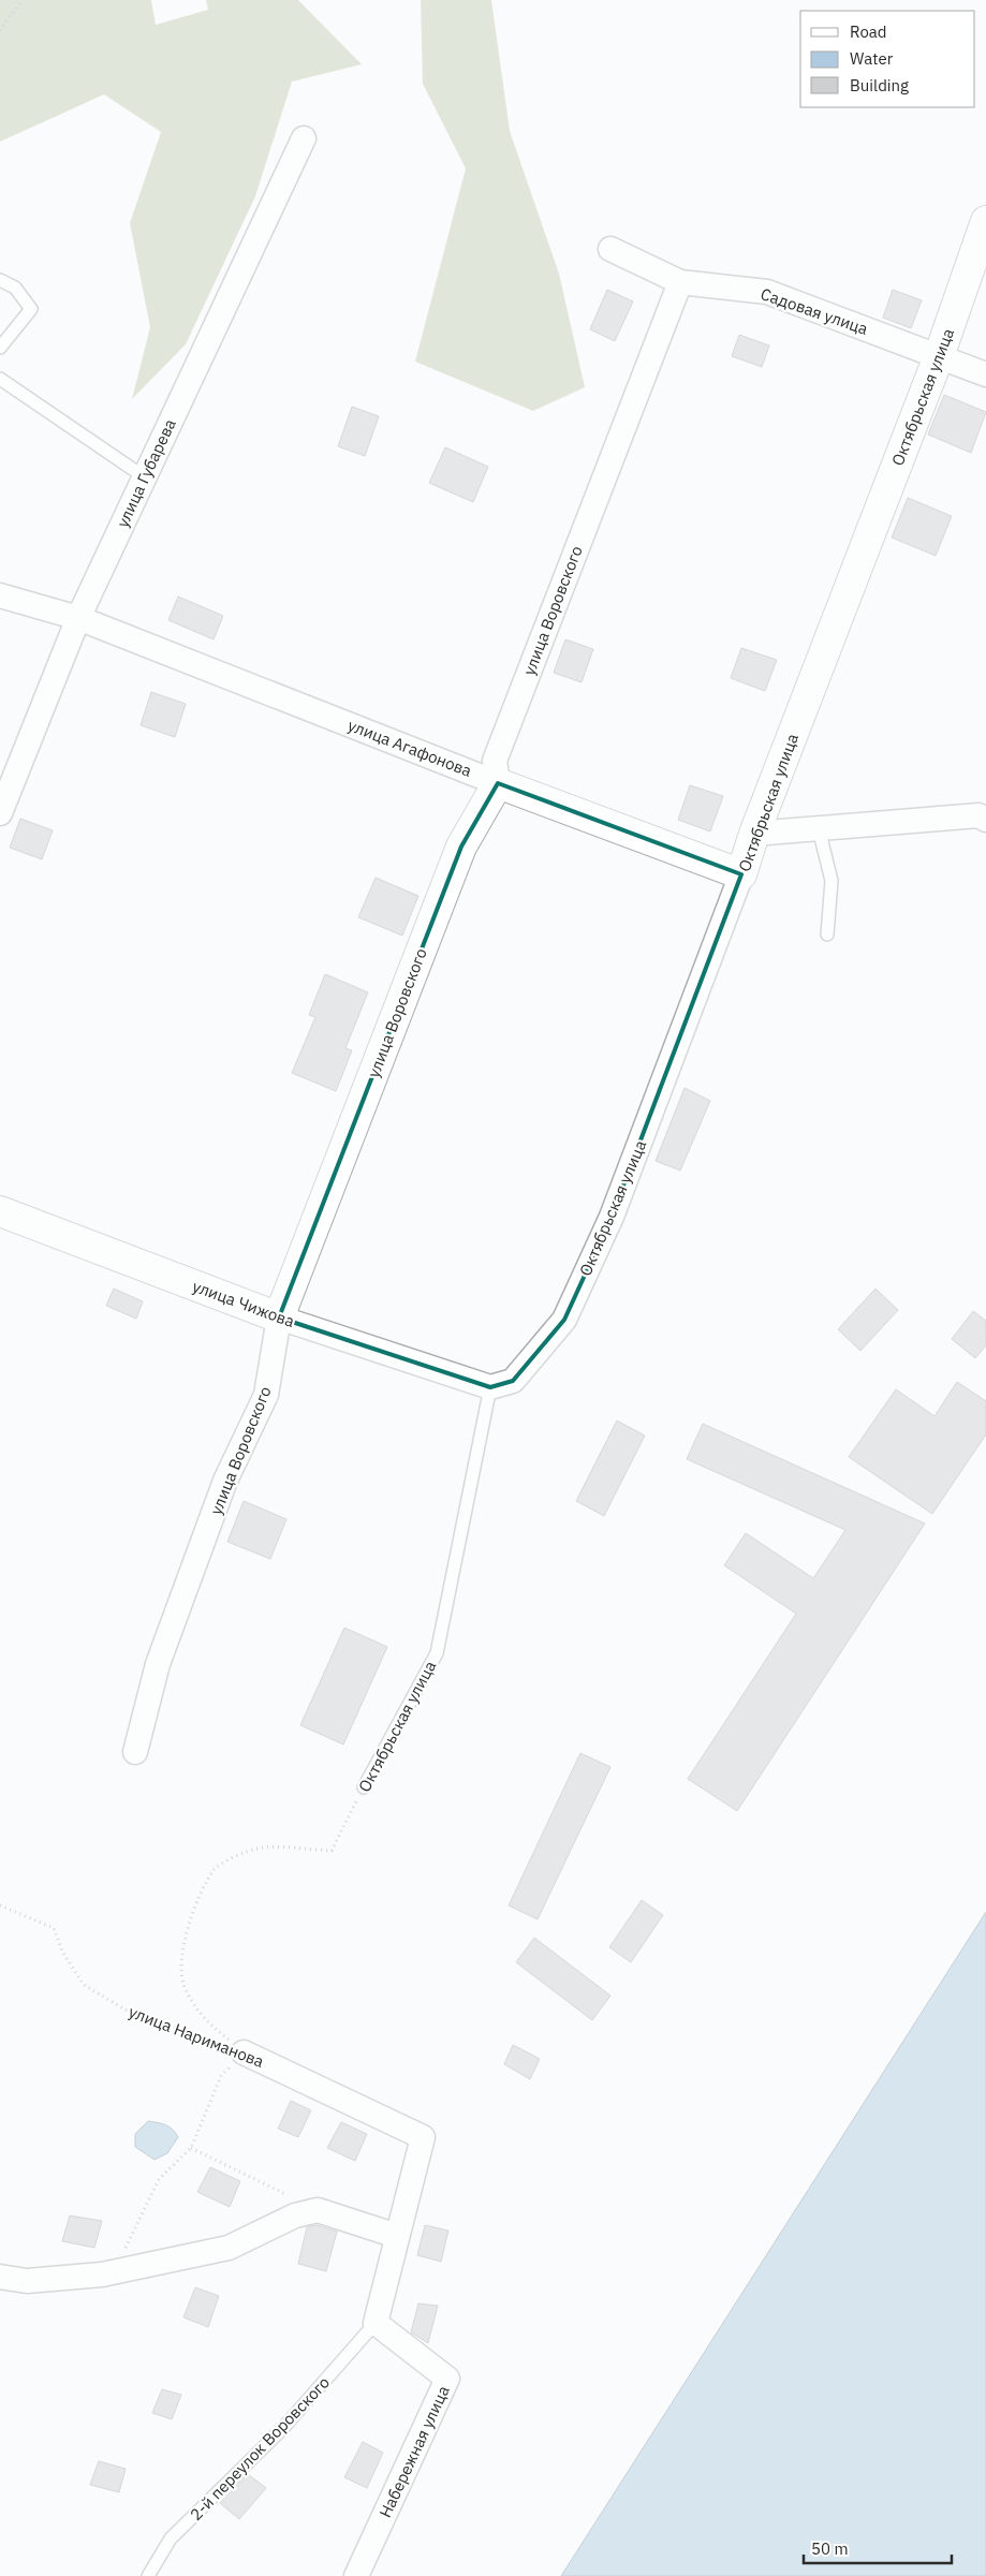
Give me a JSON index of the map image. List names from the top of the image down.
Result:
{
  "streets": {
    "street": [
      "Садовая улица",
      "Октябрьская улица",
      "улица Губарева",
      "улица Воровского",
      "улица Агафонова",
      "улица Чижова",
      "улица Нариманова",
      "Набережная улица"
    ],
    "lane": ["2-й переулок Воровского"]
  },
  "crossings": [
    ["Садовая улица", "Октябрьская улица"],
    ["Садовая улица", "улица Воровского"],
    ["Октябрьская улица", "улица Агафонова"],
    ["Октябрьская улица", "улица Чижова"],
    ["Октябрьская улица", "улица Нариманова"],
    ["улица Губарева", "улица Агафонова"],
    ["улица Воровского", "улица Агафонова"],
    ["улица Воровского", "улица Чижова"],
    ["2-й переулок Воровского", "Набережная улица"]
  ],
  "legend": ["Road", "Water", "Building"],
  "scale_bar": "50 m"
}
